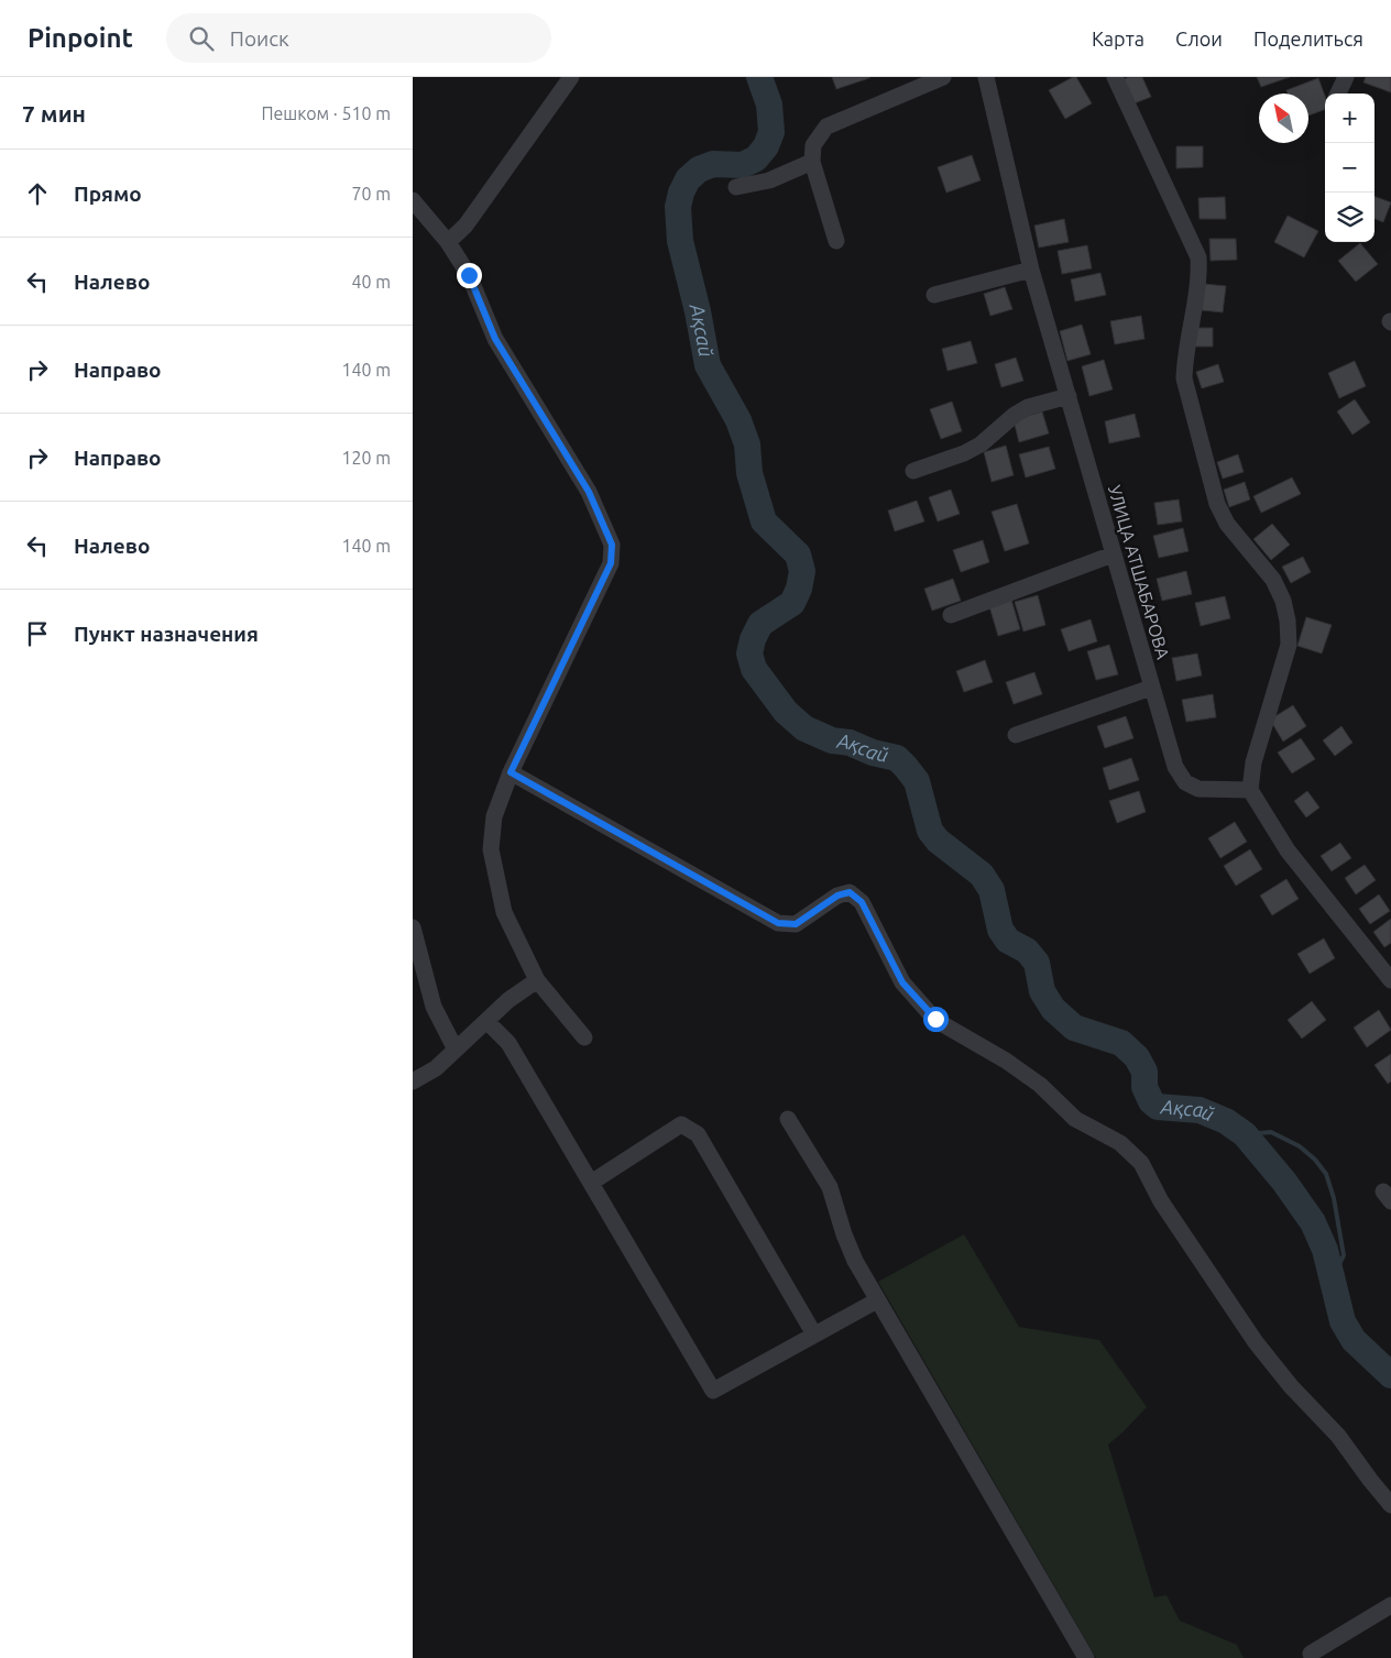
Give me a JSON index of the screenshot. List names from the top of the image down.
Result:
{
  "streets": {
    "street": ["УЛИЦА АТШАБАРОВА"]
  },
  "water": ["Ақсай"],
  "north": "top left",
  "page": {
    "header": "Pinpoint",
    "search": "Поиск",
    "nav": ["Карта", "Слои", "Поделиться"],
    "heading": ["7 мин", "Пешком · 510 m"],
    "map_buttons": ["+", "−"],
    "list": [
      ["Прямо", "70 m"],
      ["Налево", "40 m"],
      ["Направо", "140 m"],
      ["Направо", "120 m"],
      ["Налево", "140 m"],
      "Пункт назначения"
    ]
  }
}
